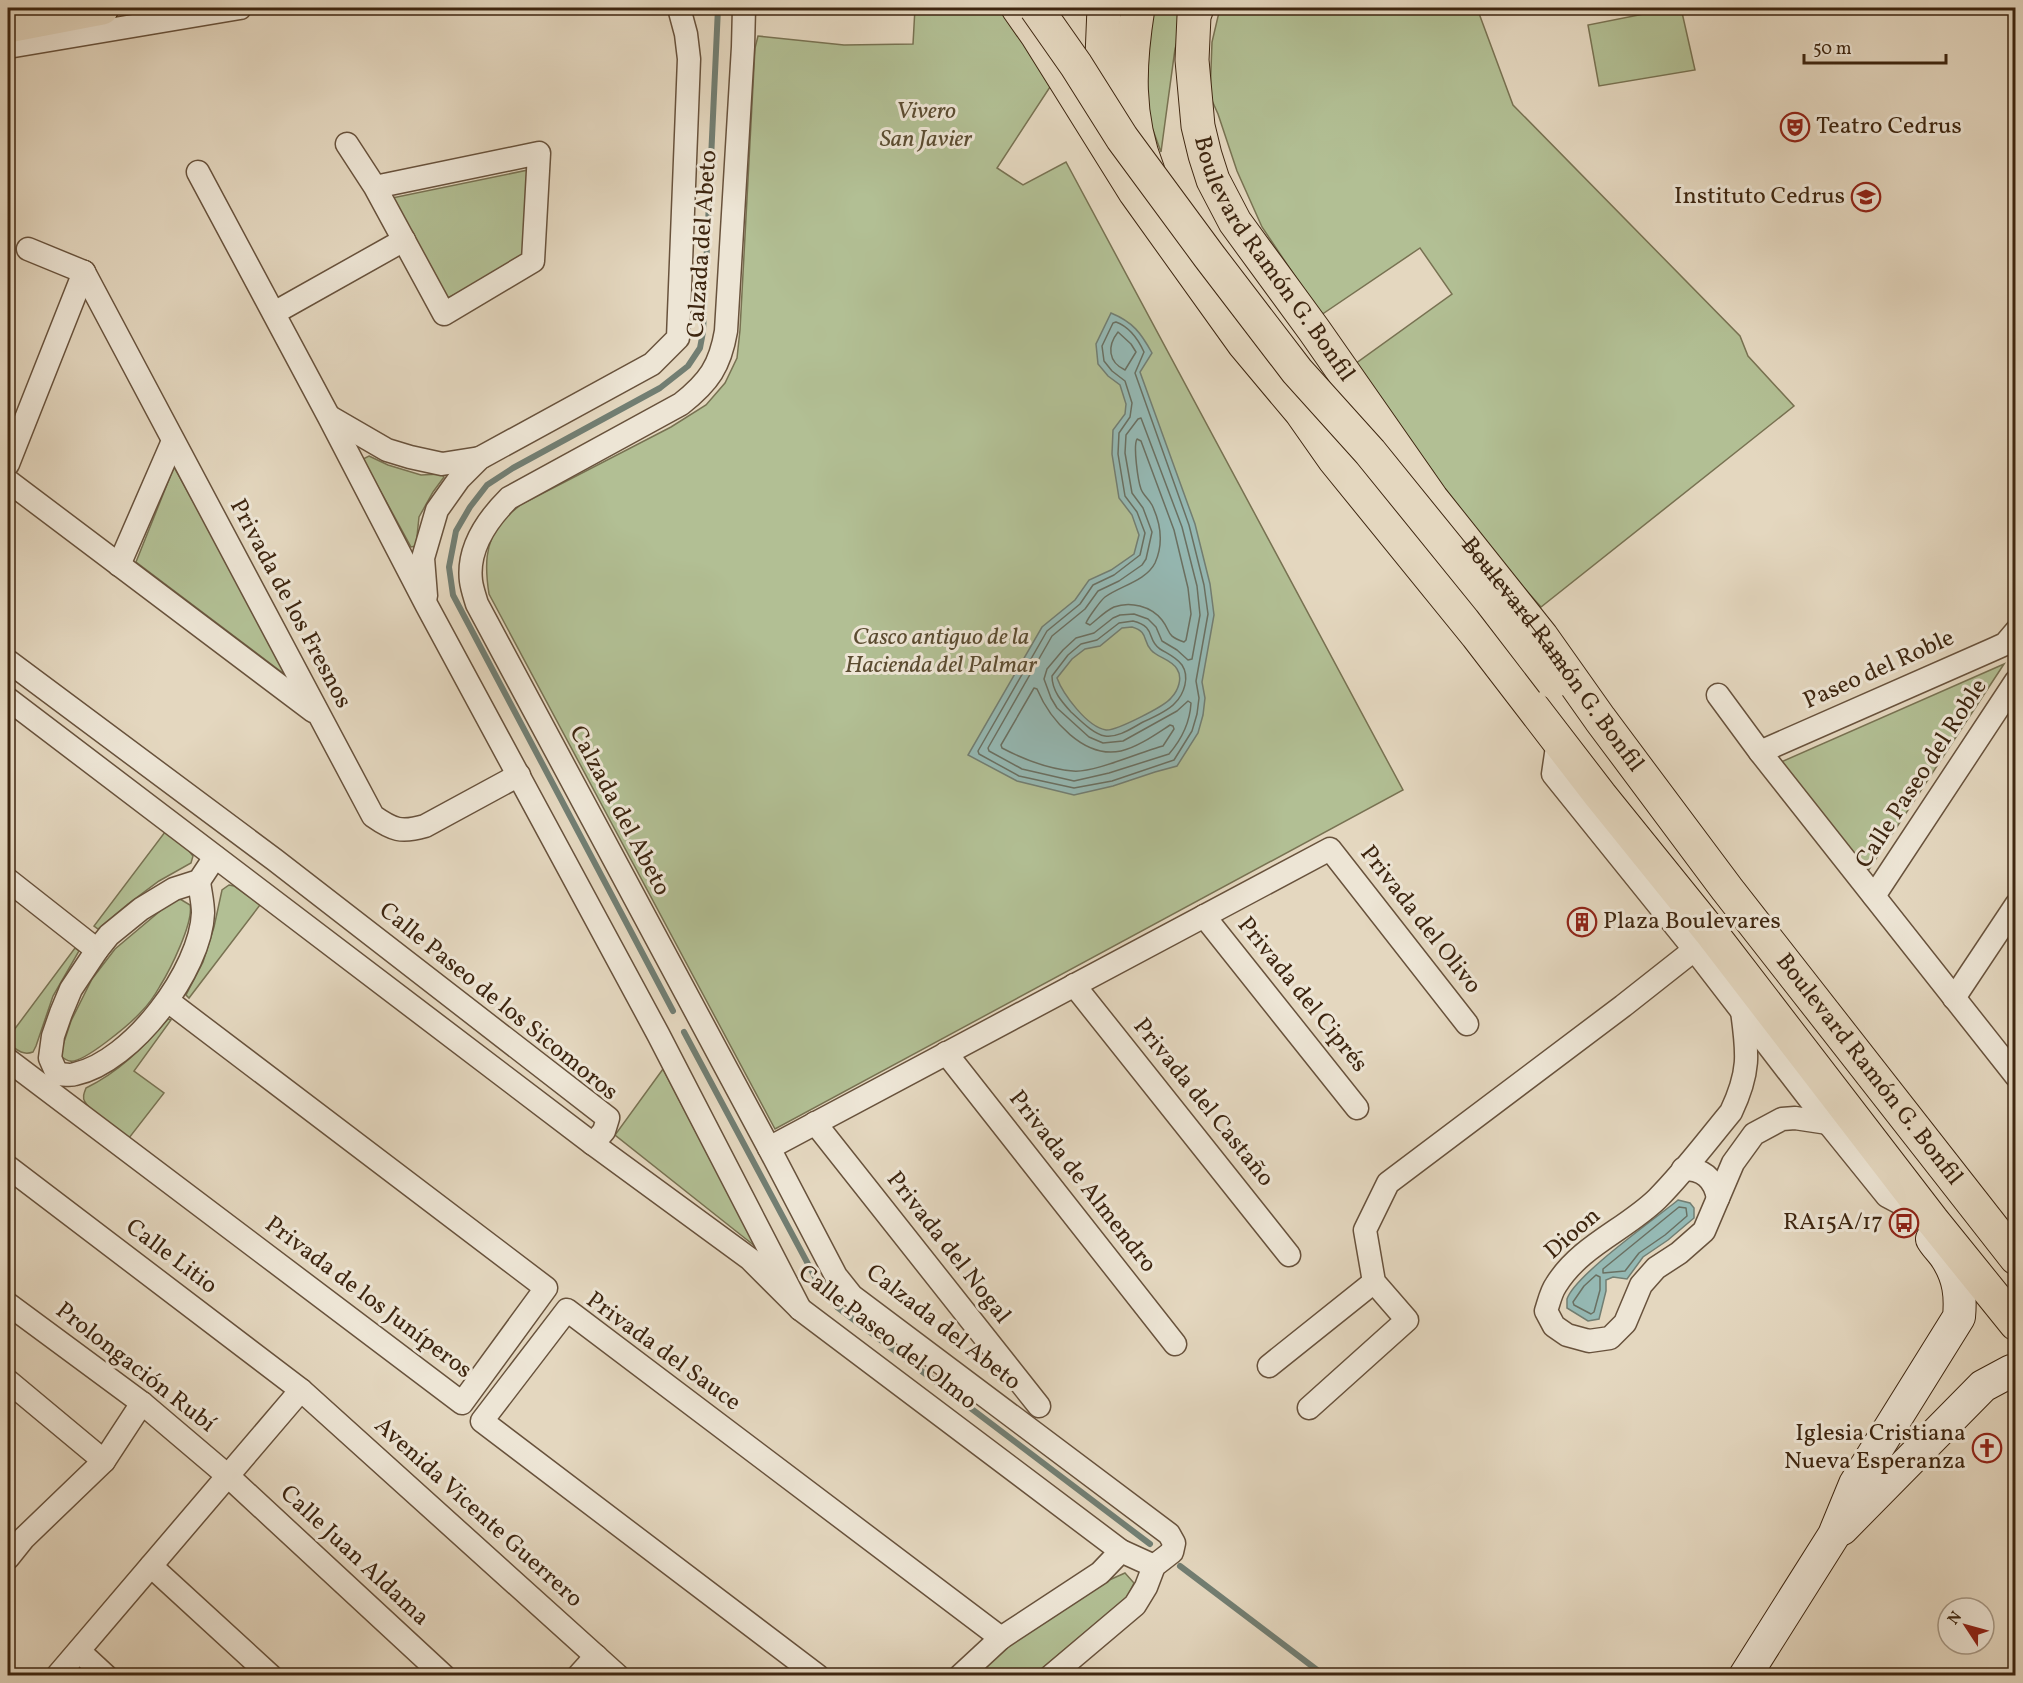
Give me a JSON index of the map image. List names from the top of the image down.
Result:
{
  "streets": {
    "main road": ["Boulevard Ramón G. Bonfil"],
    "street": [
      "Calzada del Abeto",
      "Privada de los Fresnos",
      "Paseo del Roble",
      "Calle Paseo del Roble",
      "Privada del Olivo",
      "Privada del Ciprés",
      "Calle Paseo de los Sicomoros",
      "Privada del Castaño",
      "Privada de Almendro",
      "Dioon",
      "Privada del Nogal",
      "Calle Litio",
      "Privada de los Juníperos",
      "Calle Paseo del Olmo",
      "Privada del Sauce",
      "Prolongación Rubí",
      "Avenida Vicente Guerrero",
      "Calle Juan Aldama"
    ]
  },
  "crossings": [
    ["Calzada del Abeto", "Privada de los Fresnos"],
    ["Calzada del Abeto", "Calle Paseo del Olmo"],
    ["Boulevard Ramón G. Bonfil", "Dioon"],
    ["Privada del Olivo", "Privada del Ciprés"],
    ["Calle Paseo de los Sicomoros", "Calle Paseo del Olmo"],
    ["Calle Litio", "Avenida Vicente Guerrero"],
    ["Prolongación Rubí", "Calle Juan Aldama"]
  ],
  "parks": ["Vivero San Javier", "Casco antiguo de la Hacienda del Palmar"],
  "places": {
    "theatre": ["Teatro Cedrus"],
    "school or university": ["Instituto Cedrus"],
    "building": ["Plaza Boulevares"],
    "bus stop": ["RA15A/17"],
    "church": ["Iglesia Cristiana Nueva Esperanza"]
  },
  "scale_bar": "50 m",
  "north": "top left"
}
